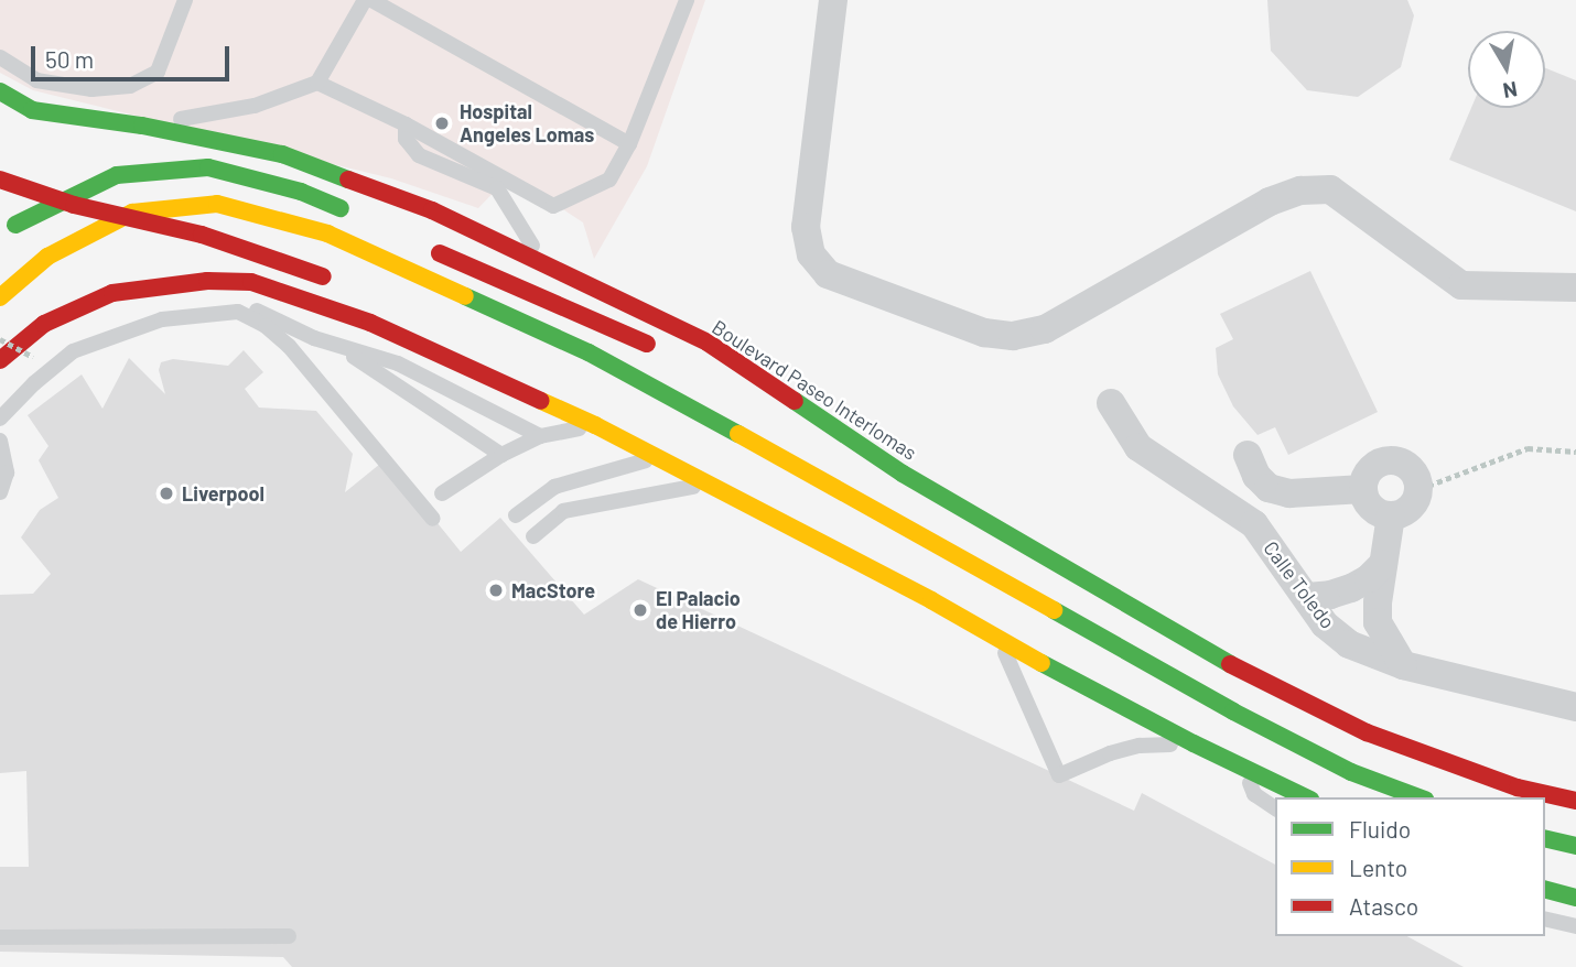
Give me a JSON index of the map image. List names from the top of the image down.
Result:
{
  "streets": {
    "main road": ["Boulevard Paseo Interlomas"],
    "street": ["Calle Toledo"]
  },
  "places": [
    "Hospital Angeles Lomas",
    "Liverpool",
    "MacStore",
    "El Palacio de Hierro"
  ],
  "legend": ["Fluido", "Lento", "Atasco"],
  "scale_bar": "50 m",
  "north": "bottom"
}
